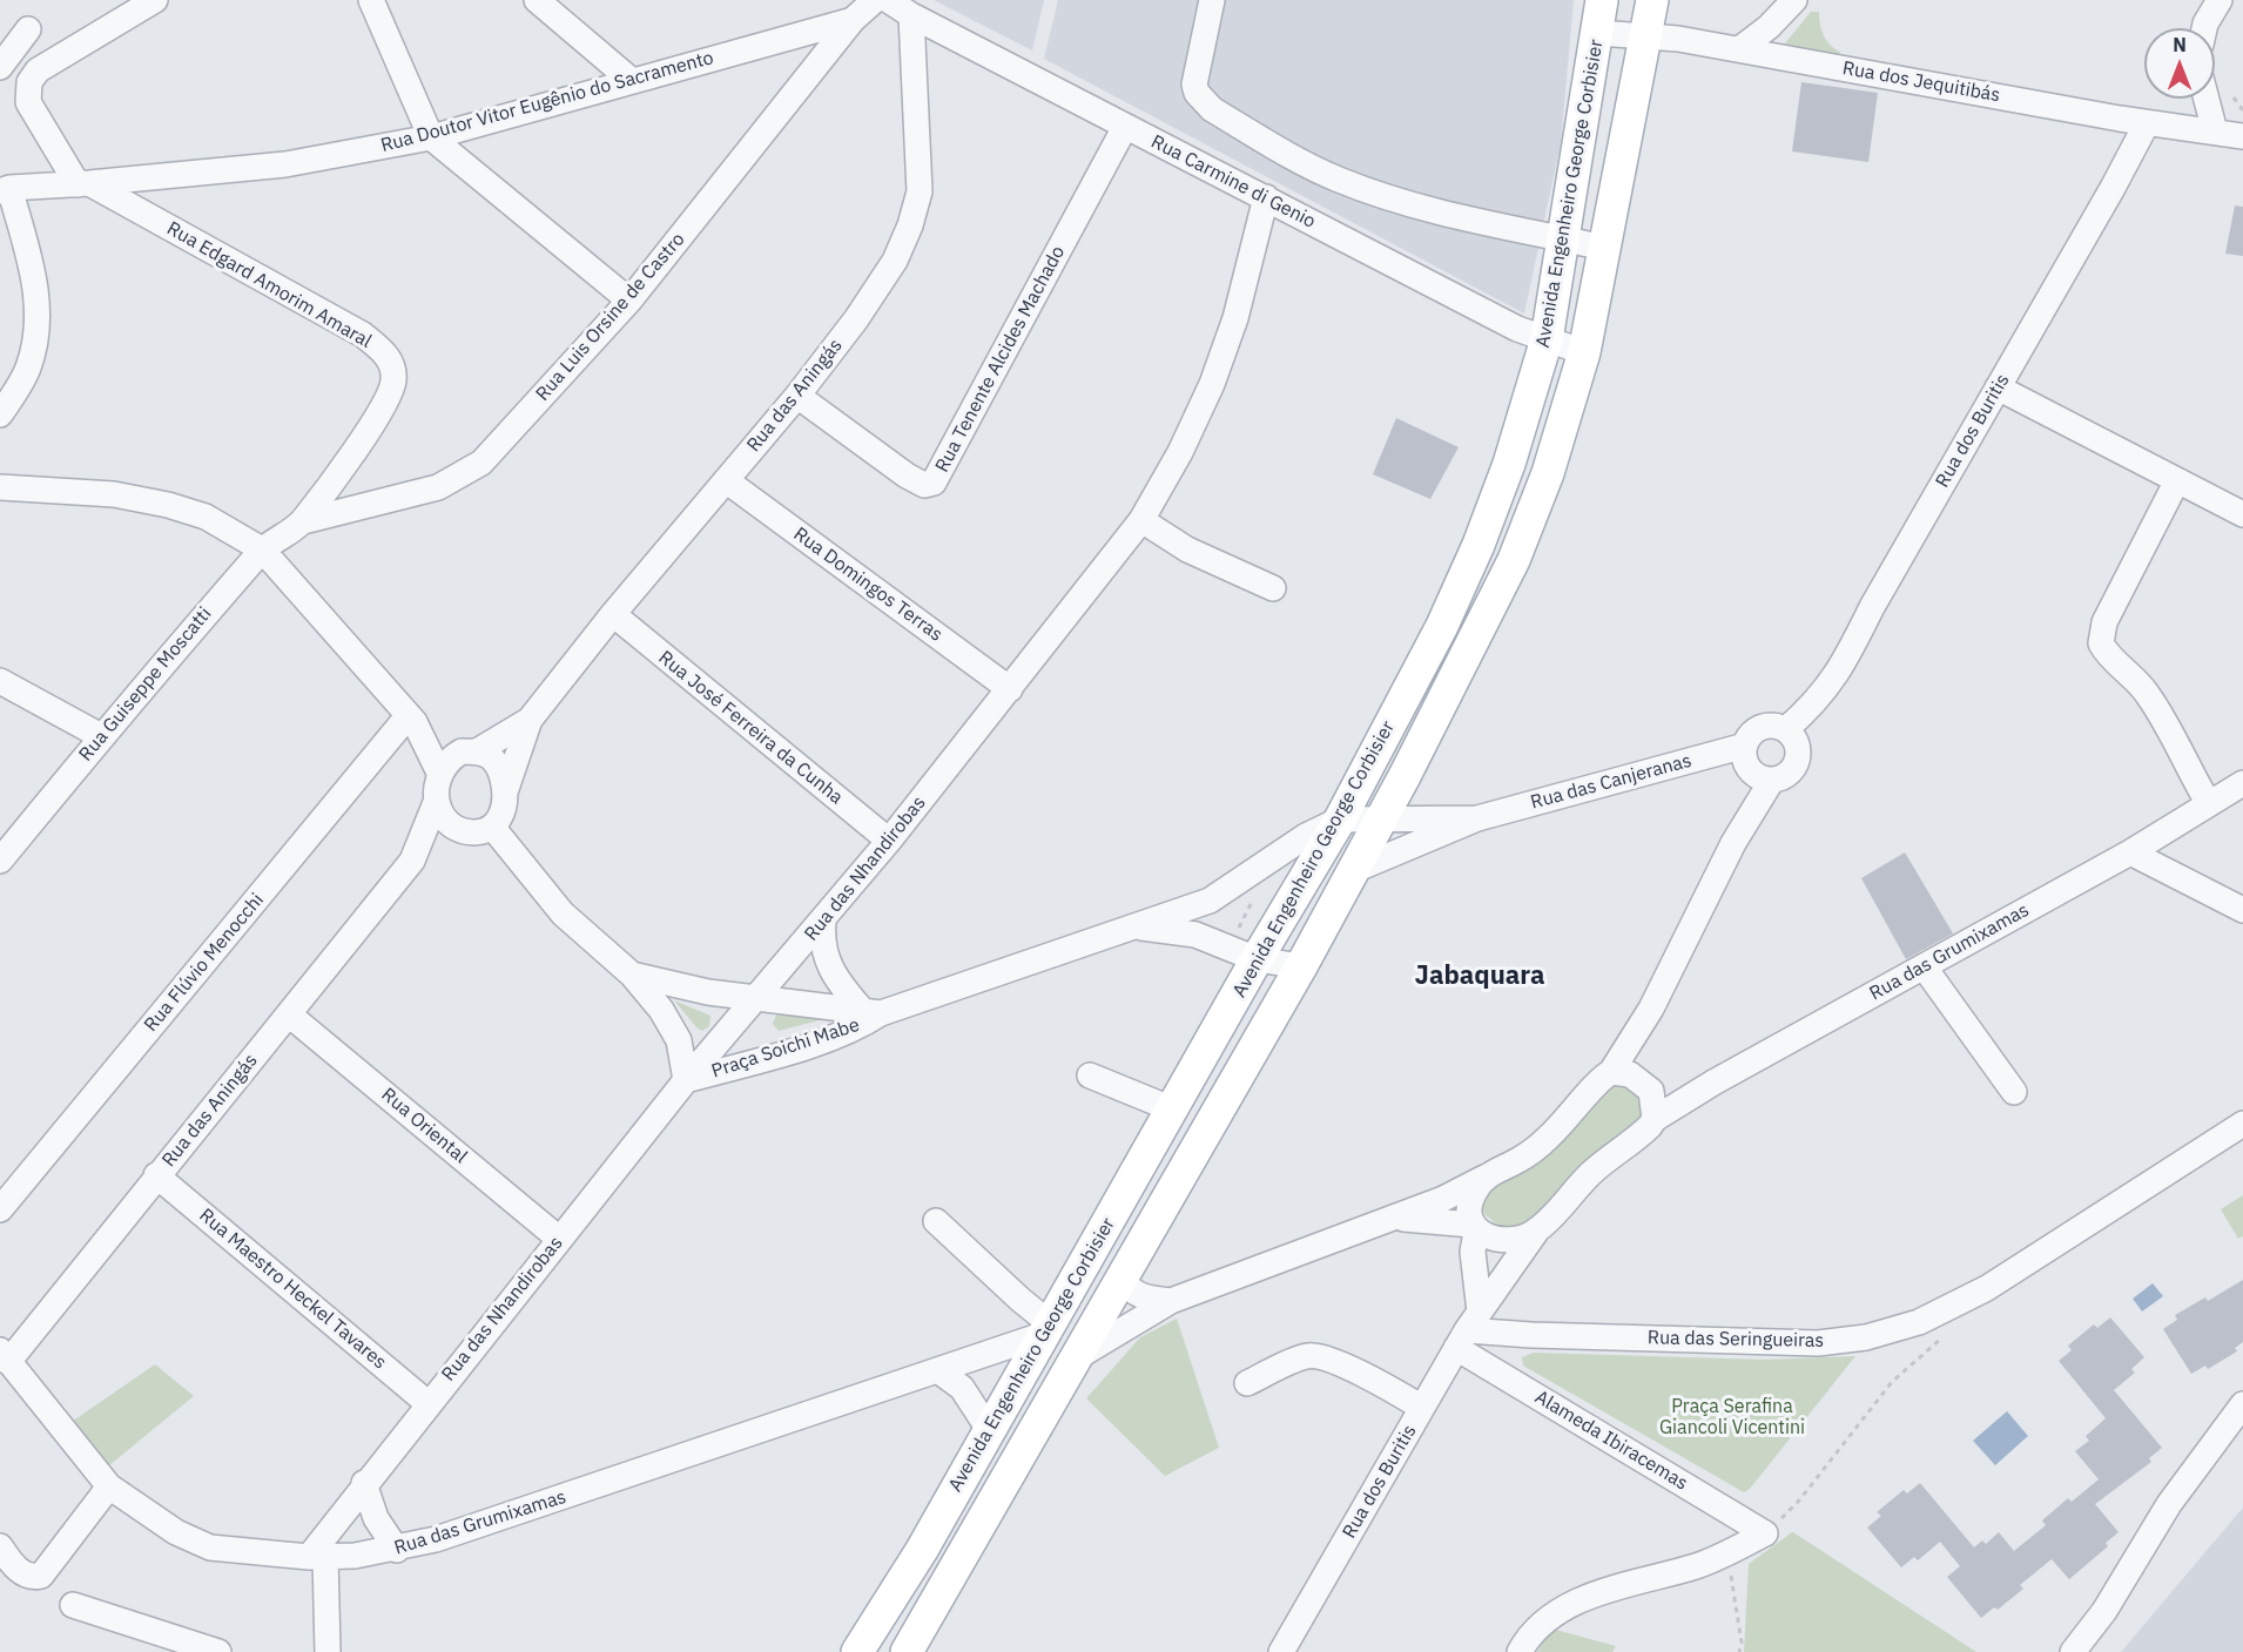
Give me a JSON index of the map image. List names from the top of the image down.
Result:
{
  "streets": {
    "main road": ["Avenida Engenheiro George Corbisier"],
    "street": [
      "Rua dos Jequitibás",
      "Rua Doutor Vitor Eugênio do Sacramento",
      "Rua Carmine di Genio",
      "Rua Edgard Amorim Amaral",
      "Rua Luis Orsine de Castro",
      "Rua Tenente Alcides Machado",
      "Rua das Aningás",
      "Rua dos Buritis",
      "Rua Domingos Terras",
      "Rua Guiseppe Moscatti",
      "Rua José Ferreira da Cunha",
      "Rua das Canjeranas",
      "Rua das Nhandirobas",
      "Rua das Grumixamas",
      "Rua Flúvio Menocchi",
      "Praça Soichi Mabe",
      "Rua Oriental",
      "Rua Maestro Heckel Tavares",
      "Rua das Seringueiras",
      "Alameda Ibiracemas"
    ]
  },
  "crossings": [
    ["Rua dos Jequitibás", "Avenida Engenheiro George Corbisier"],
    ["Rua dos Jequitibás", "Rua dos Buritis"],
    ["Rua Doutor Vitor Eugênio do Sacramento", "Rua Edgard Amorim Amaral"],
    ["Rua Doutor Vitor Eugênio do Sacramento", "Rua Luis Orsine de Castro"],
    ["Rua Carmine di Genio", "Avenida Engenheiro George Corbisier"],
    ["Rua Carmine di Genio", "Rua Tenente Alcides Machado"],
    ["Rua Carmine di Genio", "Rua das Aningás"],
    ["Rua Carmine di Genio", "Rua das Nhandirobas"],
    ["Avenida Engenheiro George Corbisier", "Rua das Canjeranas"],
    ["Avenida Engenheiro George Corbisier", "Rua das Grumixamas"],
    ["Rua Edgard Amorim Amaral", "Rua Luis Orsine de Castro"],
    ["Rua Edgard Amorim Amaral", "Rua Guiseppe Moscatti"],
    ["Rua Luis Orsine de Castro", "Rua Guiseppe Moscatti"],
    ["Rua Tenente Alcides Machado", "Rua das Aningás"],
    ["Rua das Aningás", "Rua Domingos Terras"],
    ["Rua das Aningás", "Rua José Ferreira da Cunha"],
    ["Rua das Aningás", "Rua das Grumixamas"],
    ["Rua das Aningás", "Rua Oriental"],
    ["Rua das Aningás", "Rua Maestro Heckel Tavares"],
    ["Rua dos Buritis", "Rua das Canjeranas"],
    ["Rua dos Buritis", "Rua das Grumixamas"],
    ["Rua dos Buritis", "Rua das Seringueiras"],
    ["Rua dos Buritis", "Alameda Ibiracemas"],
    ["Rua Domingos Terras", "Rua das Nhandirobas"],
    ["Rua José Ferreira da Cunha", "Rua das Nhandirobas"],
    ["Rua das Canjeranas", "Praça Soichi Mabe"],
    ["Rua das Nhandirobas", "Rua das Grumixamas"],
    ["Rua das Nhandirobas", "Praça Soichi Mabe"],
    ["Rua das Nhandirobas", "Rua Oriental"],
    ["Rua das Nhandirobas", "Rua Maestro Heckel Tavares"],
    ["Rua das Seringueiras", "Alameda Ibiracemas"]
  ],
  "districts": ["Jabaquara"],
  "parks": ["Praça Serafina Giancoli Vicentini"],
  "north": "top"
}
